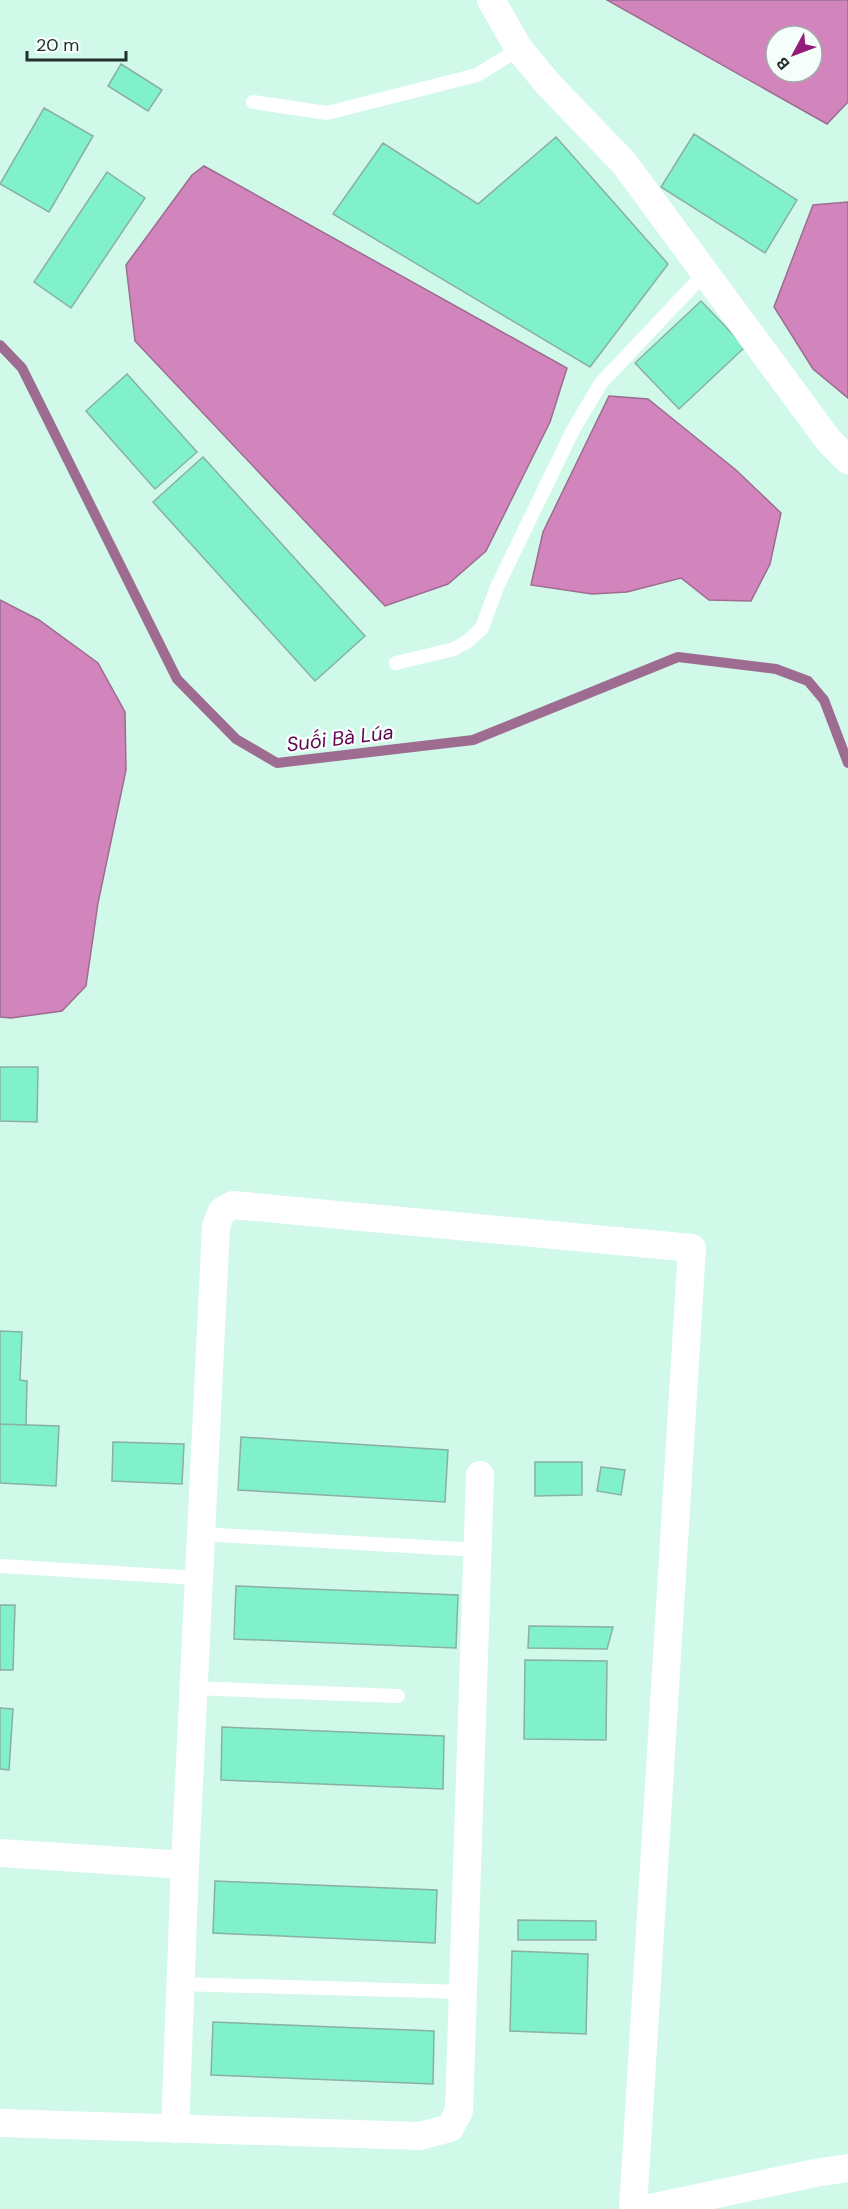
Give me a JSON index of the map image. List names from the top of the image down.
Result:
{
  "water": ["Suối Bà Lúa"],
  "scale_bar": "20 m",
  "north": "bottom left"
}
